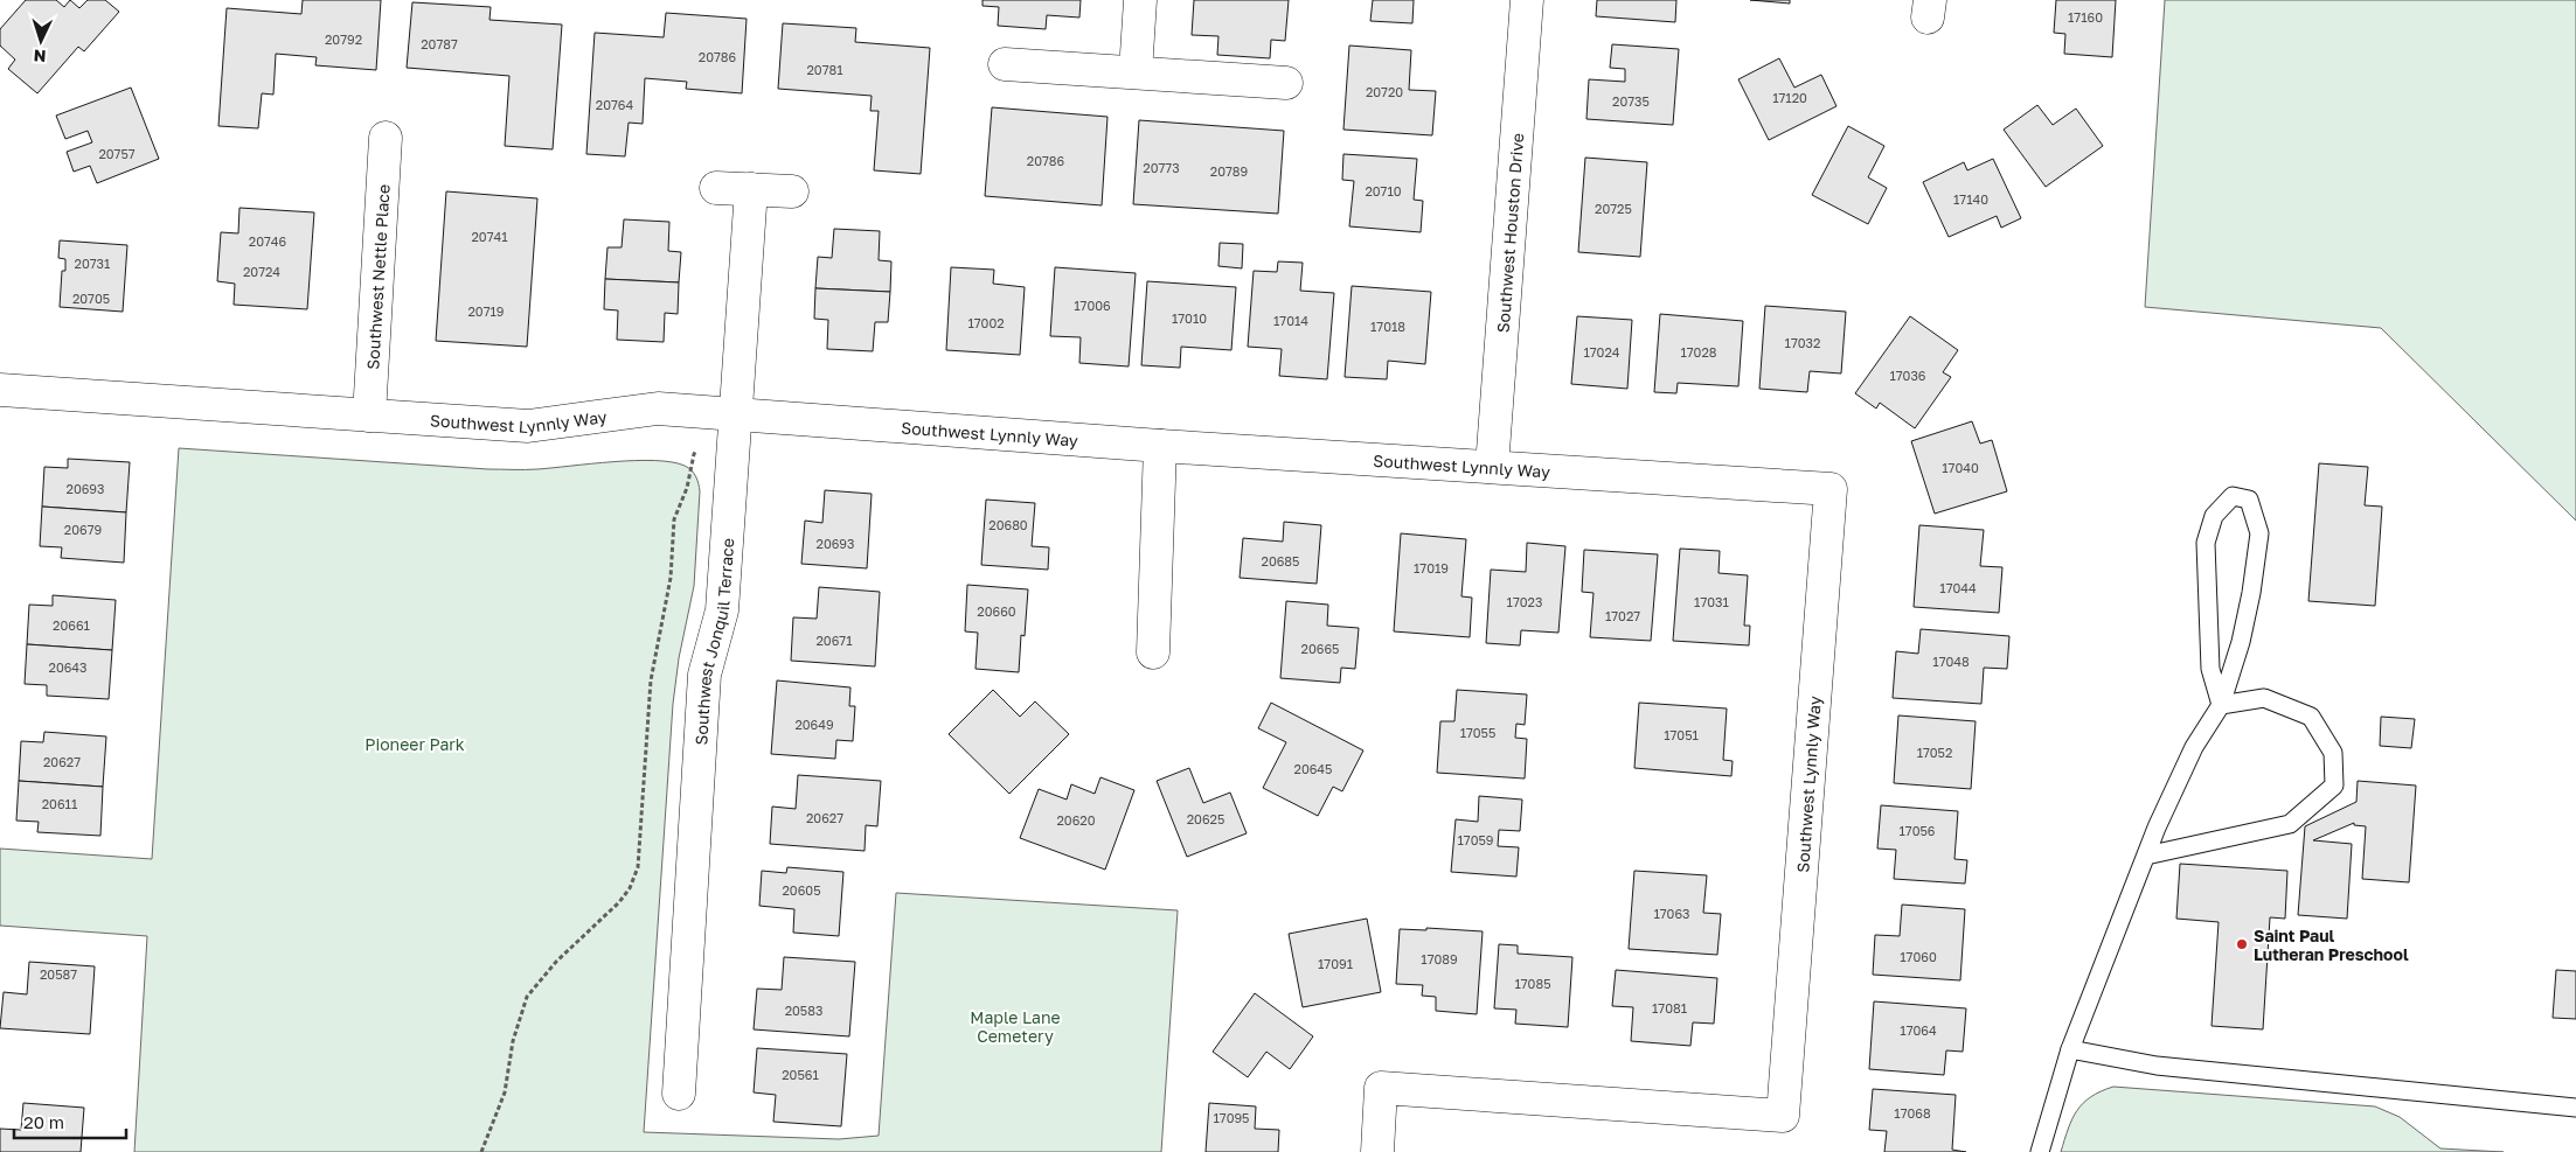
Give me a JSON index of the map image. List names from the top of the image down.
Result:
{
  "streets": {
    "street": [
      "Southwest Houston Drive",
      "Southwest Nettle Place",
      "Southwest Lynnly Way",
      "Southwest Jonquil Terrace"
    ]
  },
  "crossings": [
    ["Southwest Houston Drive", "Southwest Lynnly Way"],
    ["Southwest Nettle Place", "Southwest Lynnly Way"],
    ["Southwest Lynnly Way", "Southwest Jonquil Terrace"]
  ],
  "parks": ["Pioneer Park", "Maple Lane Cemetery"],
  "places": ["Saint Paul Lutheran Preschool"],
  "house_numbers": [
    "17160",
    "20792",
    "20787",
    "20786",
    "20781",
    "20720",
    "17120",
    "20735",
    "20764",
    "20757",
    "20786",
    "20773",
    "20789",
    "20710",
    "17140",
    "20725",
    "20741",
    "20746",
    "20731",
    "20724",
    "20705",
    "17006",
    "20719",
    "17010",
    "17014",
    "17002",
    "17018",
    "17032",
    "17024",
    "17028",
    "17036",
    "17040",
    "20693",
    "20680",
    "20679",
    "20693",
    "20685",
    "17019",
    "17044",
    "17023",
    "17031",
    "20660",
    "17027",
    "20661",
    "20671",
    "20665",
    "17048",
    "20643",
    "20649",
    "17055",
    "17051",
    "17052",
    "20627",
    "20645",
    "20611",
    "20627",
    "20625",
    "20620",
    "17056",
    "17059",
    "20605",
    "17063",
    "17060",
    "17089",
    "17091",
    "20587",
    "17085",
    "17081",
    "20583",
    "17064",
    "20561",
    "17068",
    "17095"
  ],
  "scale_bar": "20 m",
  "north": "bottom"
}
